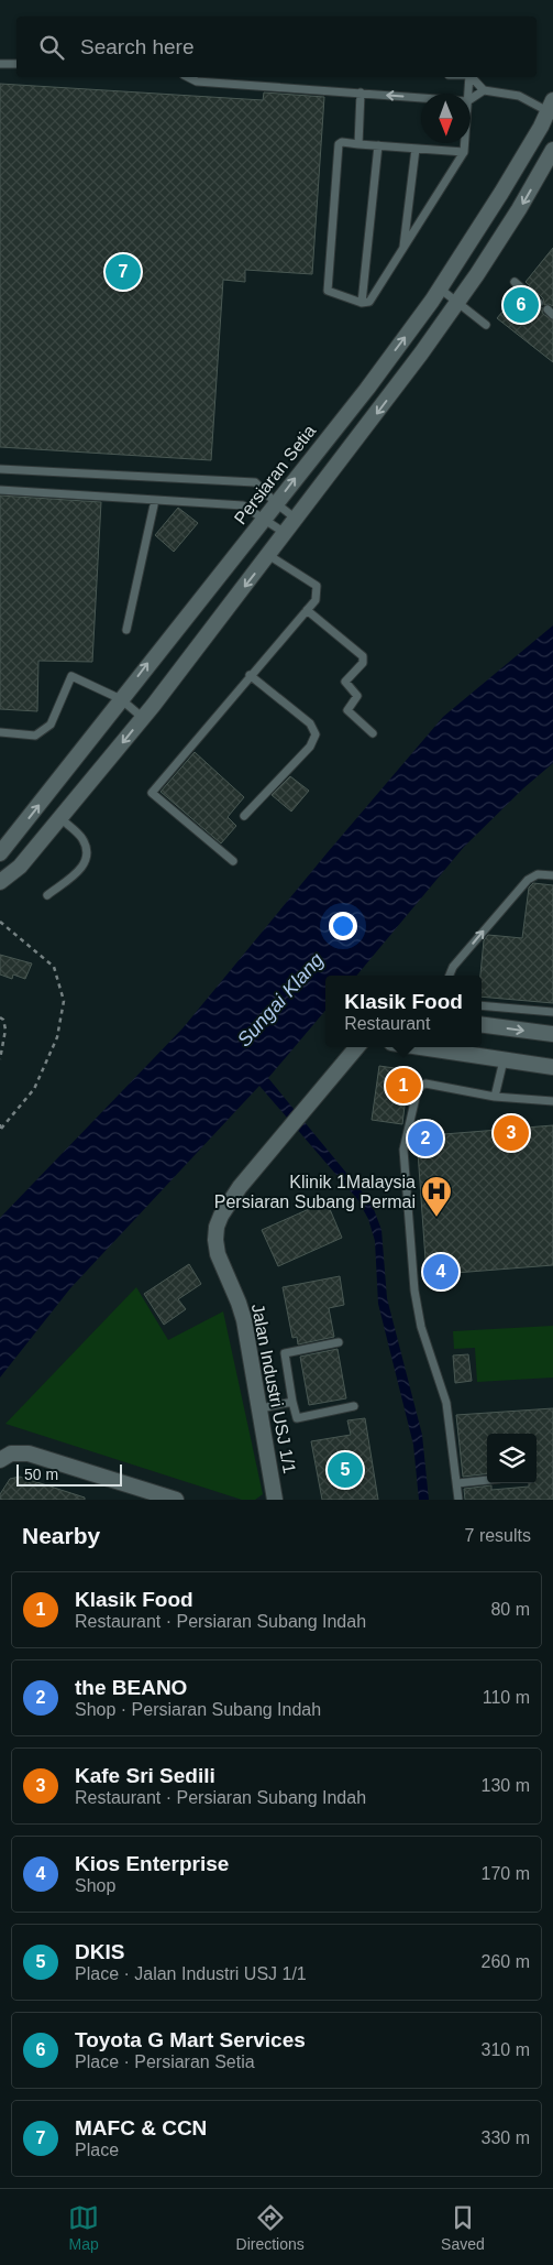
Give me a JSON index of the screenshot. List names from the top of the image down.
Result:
{
  "streets": {
    "street": ["Persiaran Setia", "Jalan Industri USJ 1/1"]
  },
  "water": ["Sungai Klang"],
  "places": {
    "hospital": ["Klinik 1Malaysia Persiaran Subang Permai"]
  },
  "scale_bar": "50 m",
  "north": "bottom",
  "page": {
    "search": "Search here",
    "pins": [
      "7",
      "6",
      "1",
      "3",
      "2",
      "4",
      "5"
    ],
    "popup": ["Klasik Food", "Restaurant"],
    "scale": "50 m",
    "heading": ["Nearby", "7 results"],
    "list": [
      {
        "mark": "1",
        "name": "Klasik Food",
        "note": "Restaurant · Persiaran Subang Indah",
        "value": "80 m"
      },
      {
        "mark": "2",
        "name": "the BEANO",
        "note": "Shop · Persiaran Subang Indah",
        "value": "110 m"
      },
      {
        "mark": "3",
        "name": "Kafe Sri Sedili",
        "note": "Restaurant · Persiaran Subang Indah",
        "value": "130 m"
      },
      {
        "mark": "4",
        "name": "Kios Enterprise",
        "note": "Shop",
        "value": "170 m"
      },
      {
        "mark": "5",
        "name": "DKIS",
        "note": "Place · Jalan Industri USJ 1/1",
        "value": "260 m"
      },
      {
        "mark": "6",
        "name": "Toyota G Mart Services",
        "note": "Place · Persiaran Setia",
        "value": "310 m"
      },
      {
        "mark": "7",
        "name": "MAFC & CCN",
        "note": "Place",
        "value": "330 m"
      }
    ],
    "nav": ["Map", "Directions", "Saved"]
  }
}
